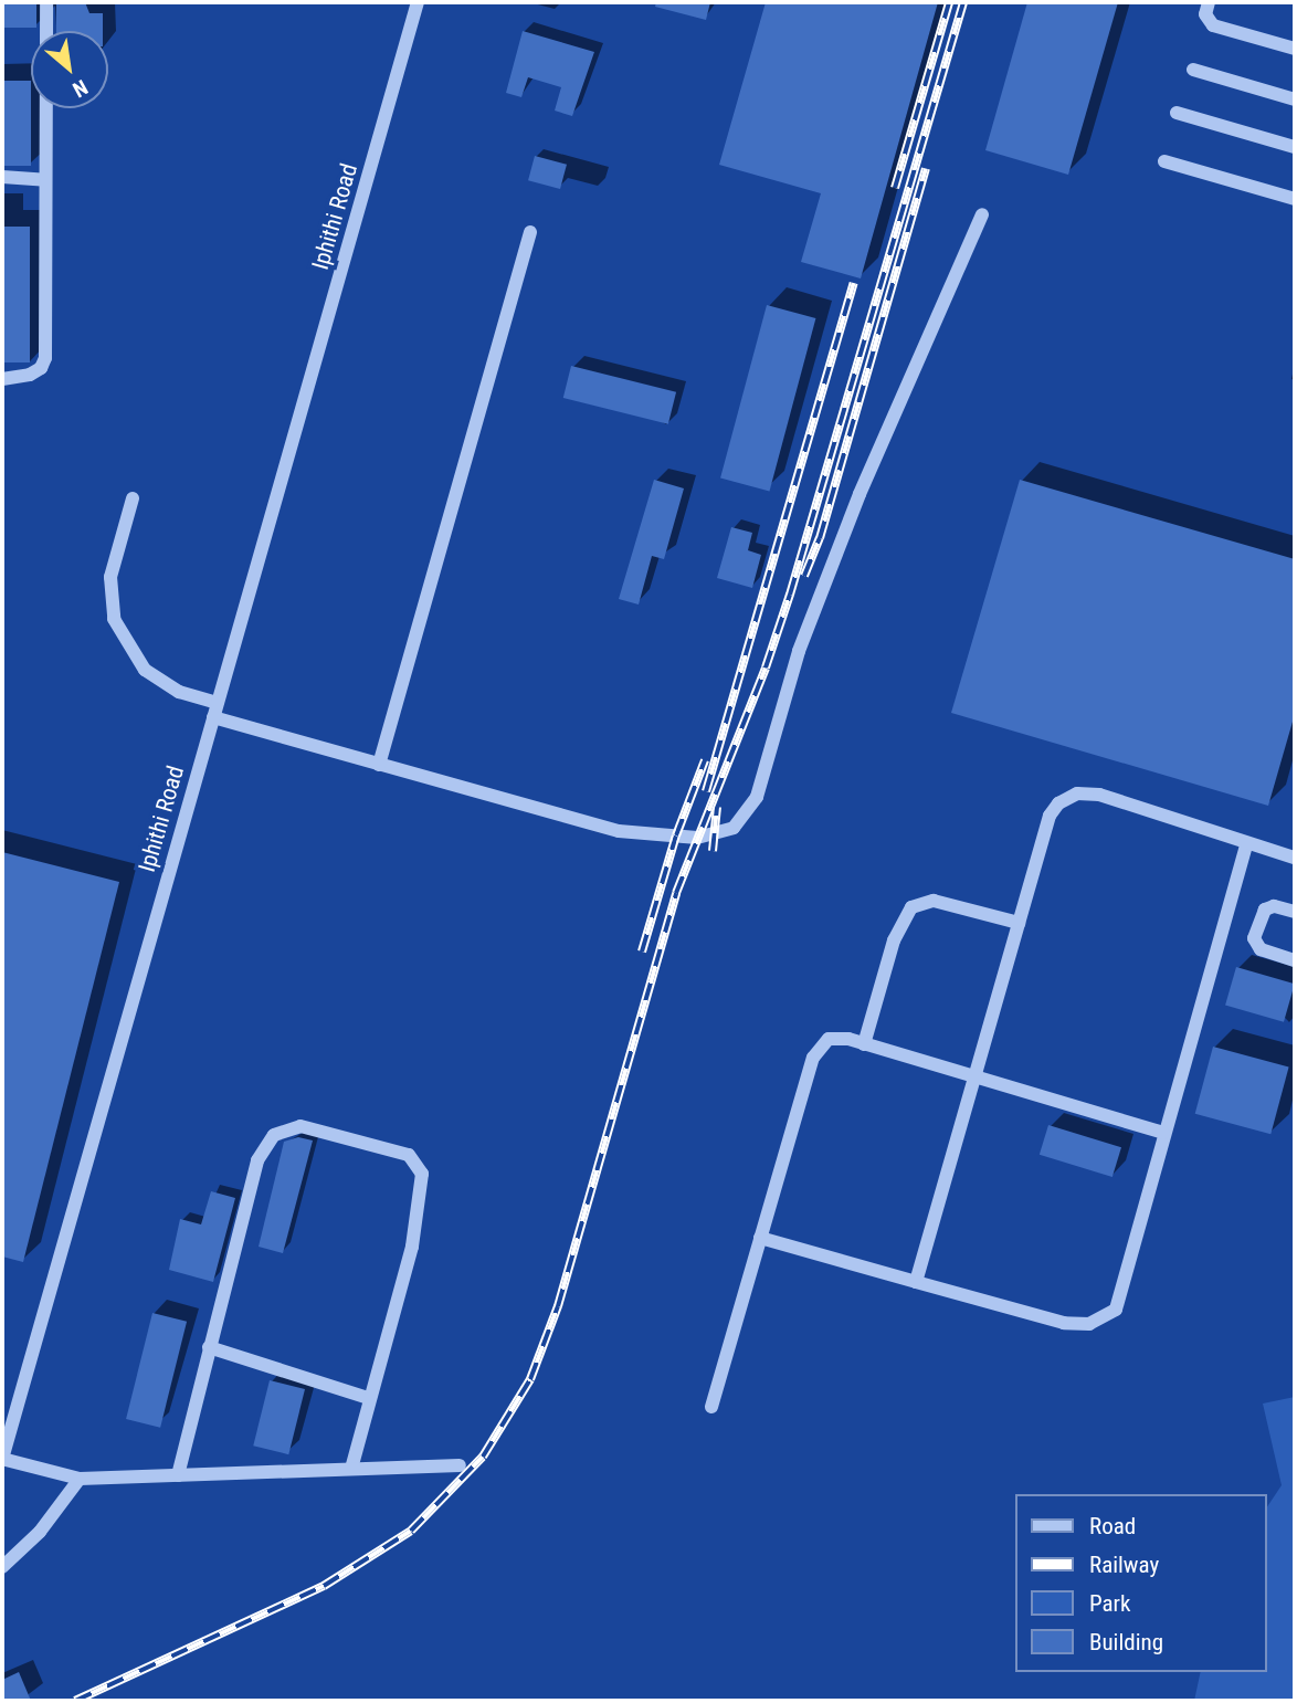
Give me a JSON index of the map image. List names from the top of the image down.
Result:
{
  "streets": {
    "lane": ["Iphithi Road"]
  },
  "legend": [
    "Road",
    "Railway",
    "Park",
    "Building"
  ],
  "north": "bottom right"
}
